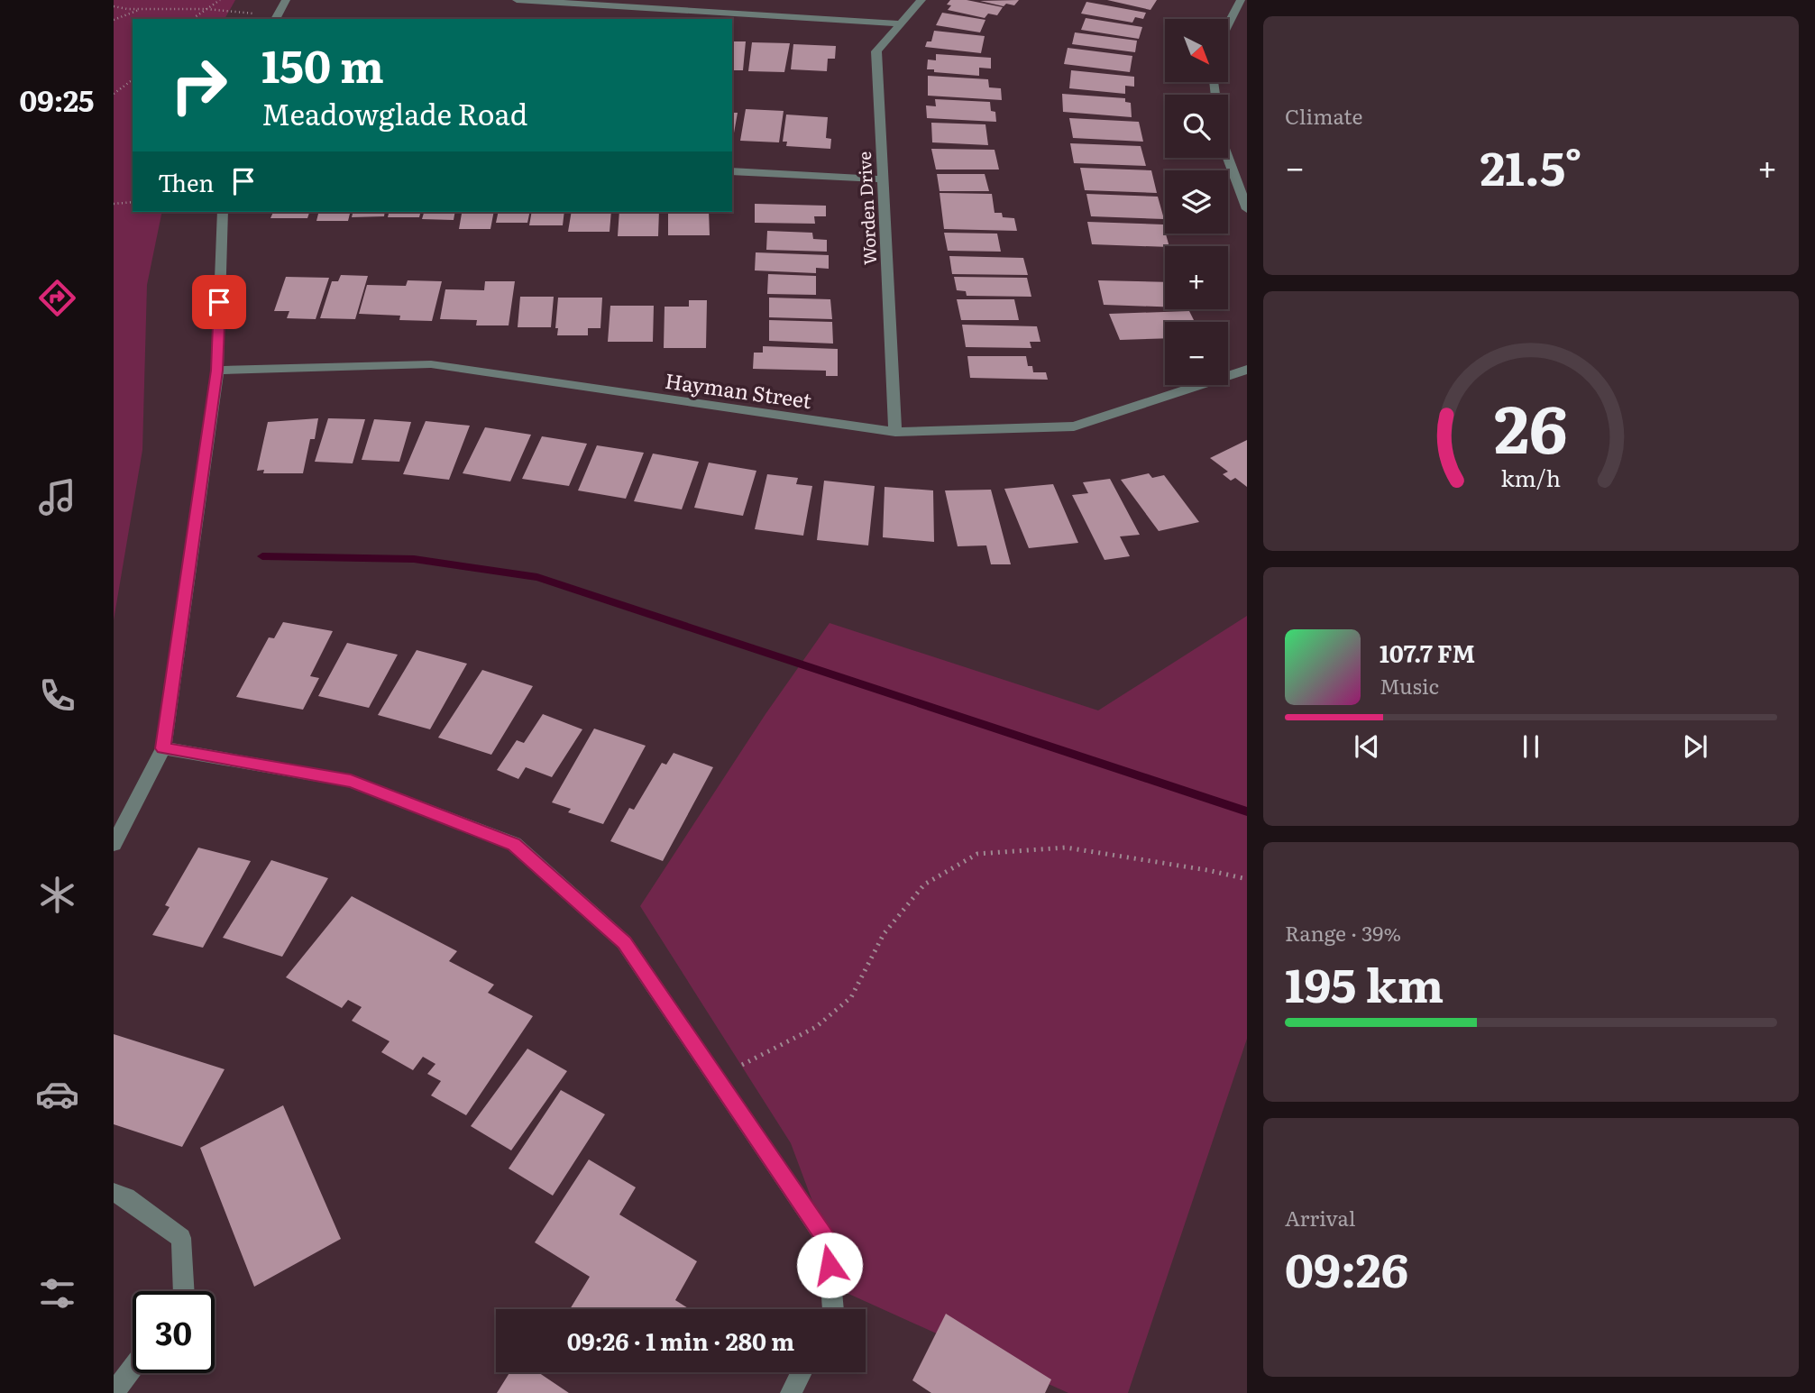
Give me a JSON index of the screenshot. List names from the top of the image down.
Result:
{
  "streets": {
    "street": ["Worden Drive", "Hayman Street"]
  },
  "crossings": [
    ["Worden Drive", "Hayman Street"]
  ],
  "north": "bottom right",
  "page": {
    "tabs": "09:25",
    "tile": [
      "Climate",
      ["Range · 39%", "195 km"],
      ["Arrival", "09:26"]
    ],
    "map_buttons": ["+", "−"],
    "turn": ["150 m", "Meadowglade Road"],
    "heat": ["−", "21.5°", "+"],
    "then": "Then",
    "song": ["107.7 FM", "Music"],
    "limit": "30",
    "trip": "09:26 · 1 min · 280 m",
    "gauge": ["26", "km/h"]
  }
}
